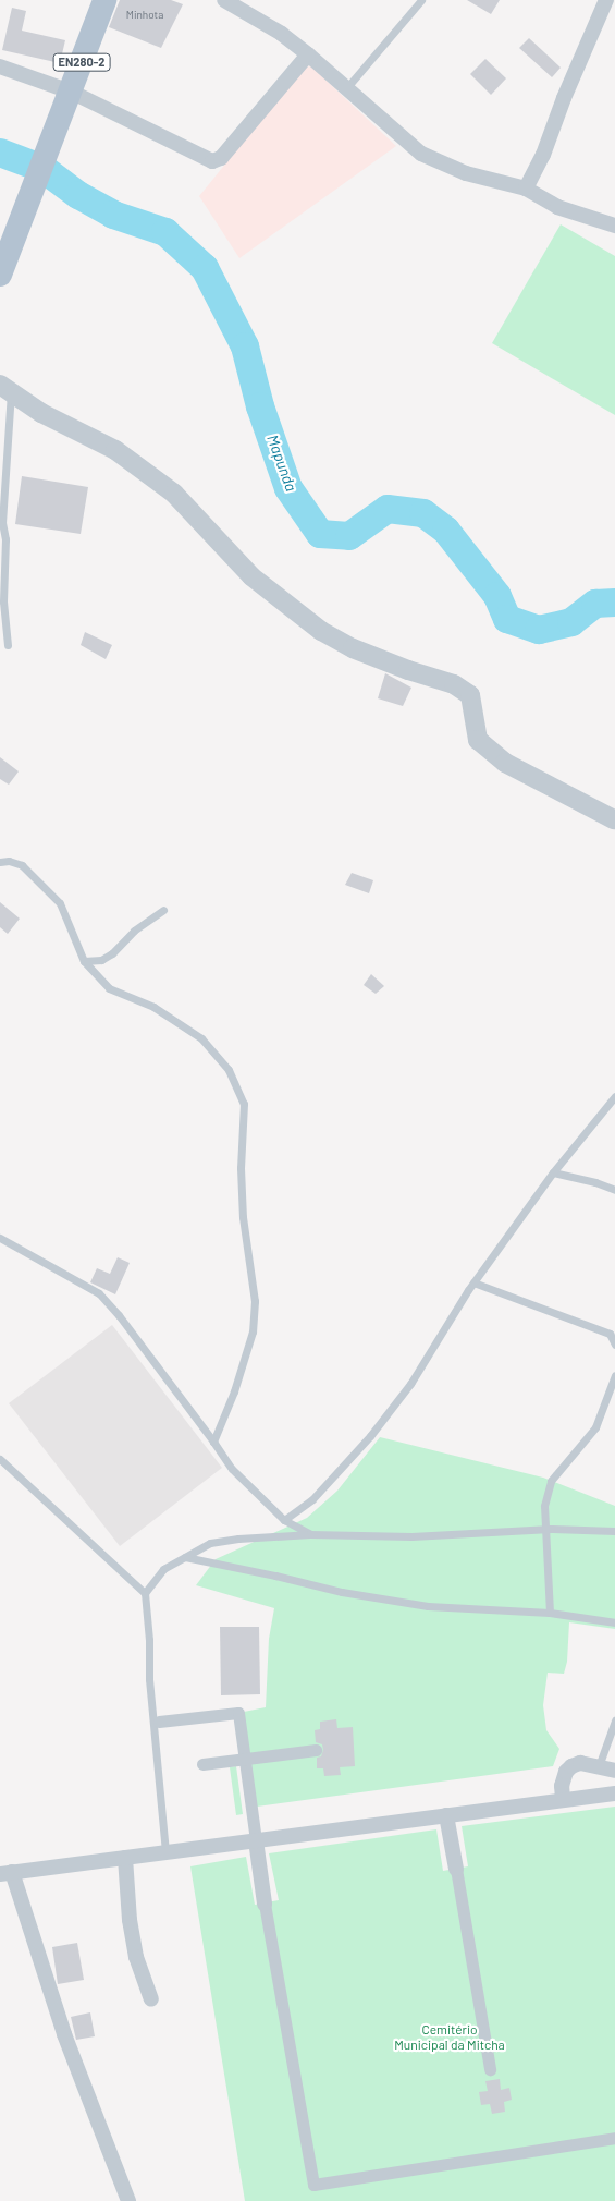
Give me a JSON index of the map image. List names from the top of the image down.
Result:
{
  "streets": {
    "main road": ["EN280-2"]
  },
  "water": ["Mapunda"],
  "parks": ["Cemitério Municipal da Mitcha"],
  "house_numbers": ["Minhota"]
}
